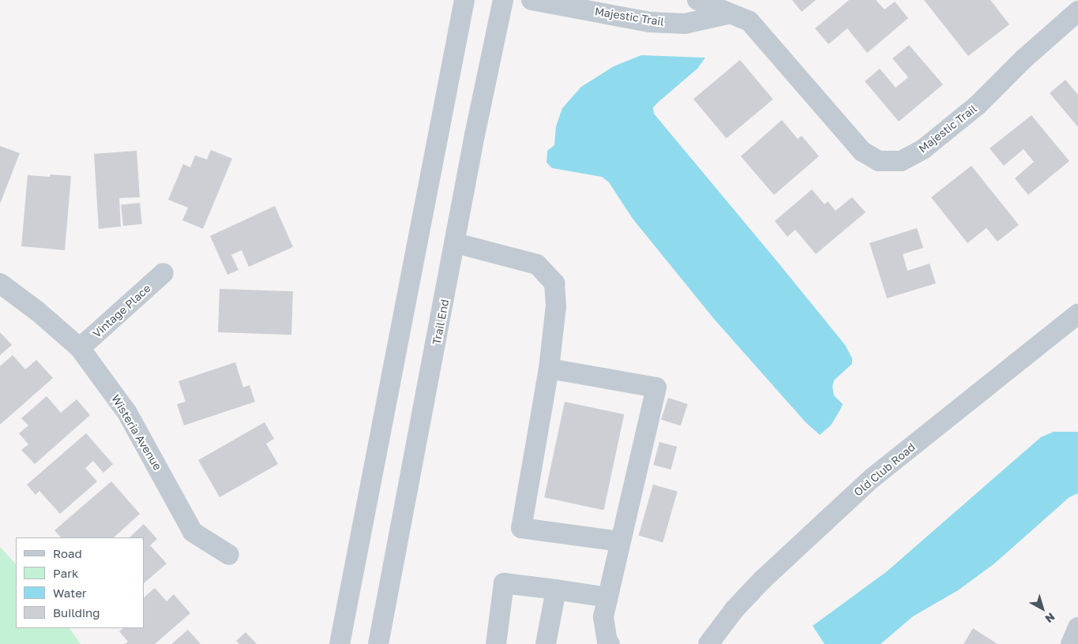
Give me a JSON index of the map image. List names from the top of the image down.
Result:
{
  "streets": {
    "street": [
      "Majestic Trail",
      "Vintage Place",
      "Trail End",
      "Wisteria Avenue",
      "Old Club Road"
    ]
  },
  "crossings": [
    ["Vintage Place", "Wisteria Avenue"]
  ],
  "legend": [
    "Road",
    "Park",
    "Water",
    "Building"
  ],
  "north": "bottom right"
}
